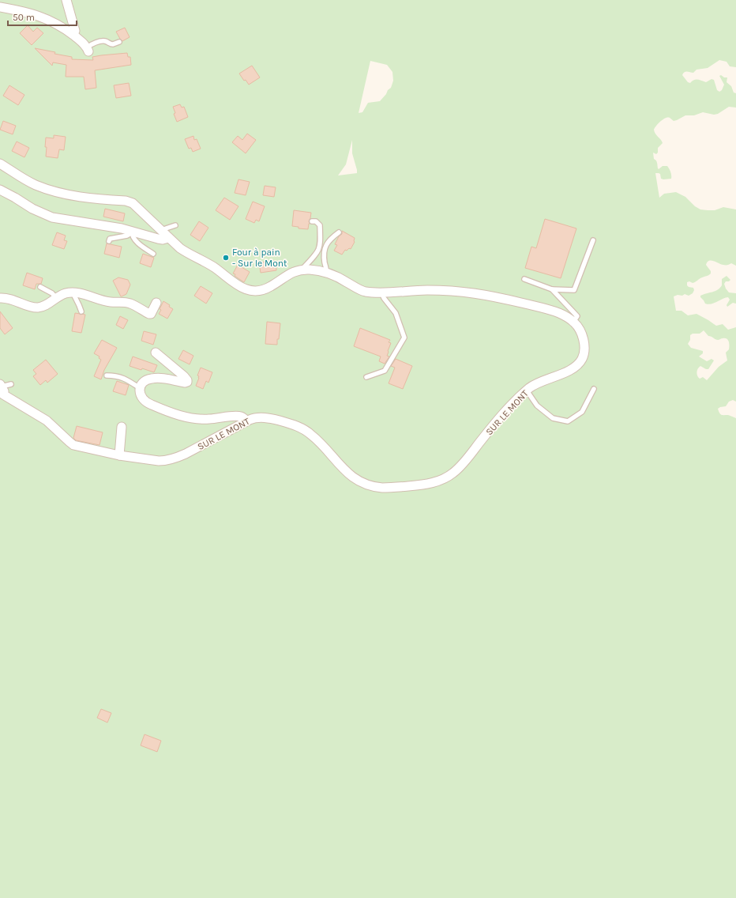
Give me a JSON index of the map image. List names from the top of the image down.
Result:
{
  "streets": {
    "street": ["SUR LE MONT"]
  },
  "places": ["Four à pain - Sur le Mont"],
  "scale_bar": "50 m"
}
